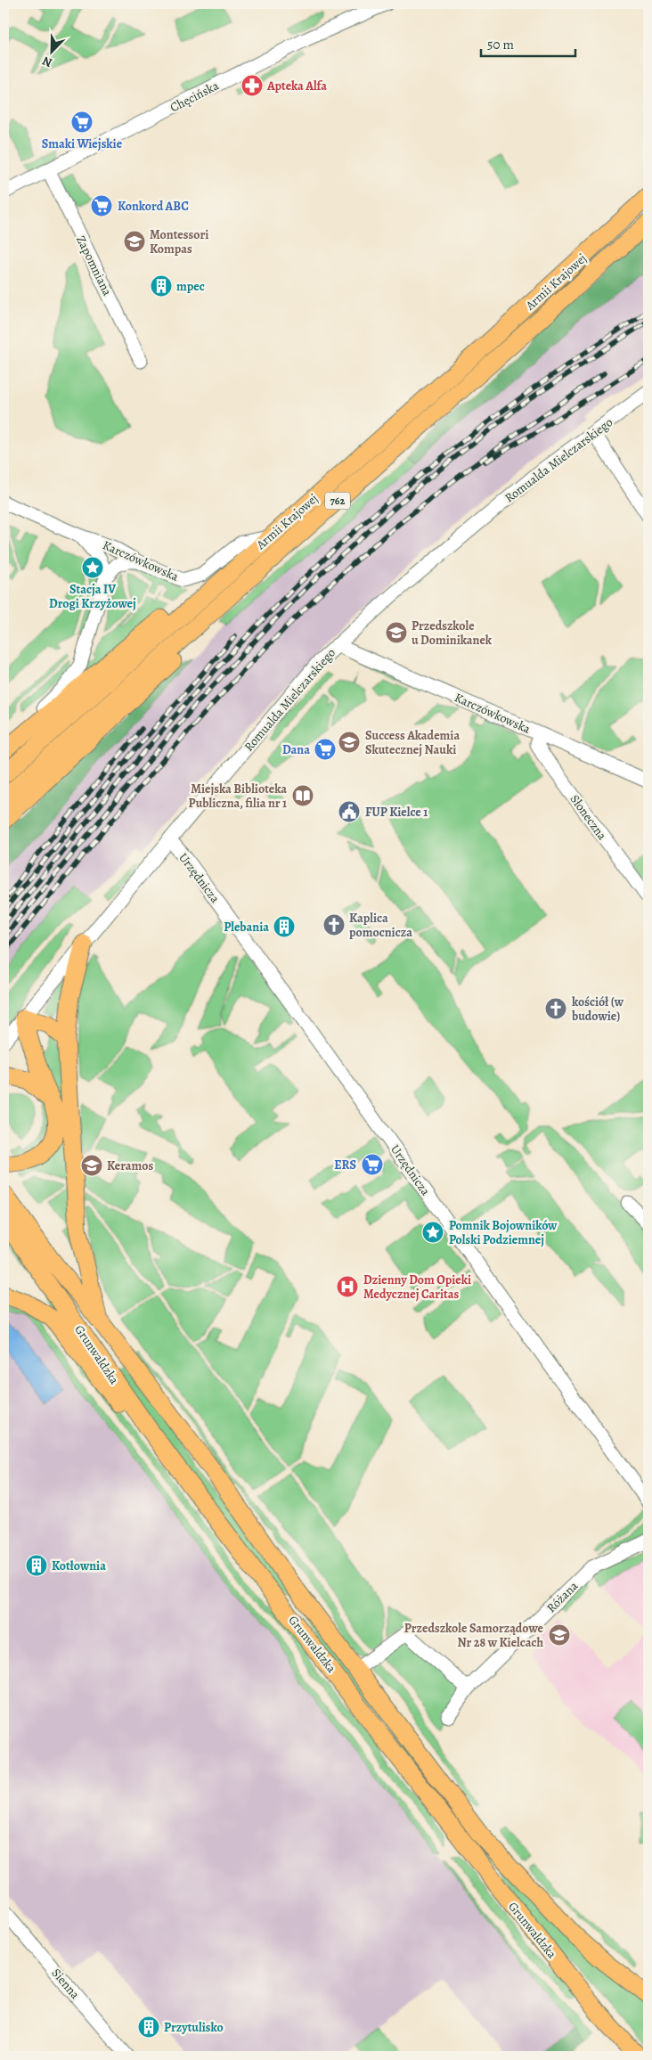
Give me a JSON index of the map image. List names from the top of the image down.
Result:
{
  "streets": {
    "main road": ["Armii Krajowej", "762", "Grunwaldzka"],
    "street": [
      "Chęcińska",
      "Zapomniana",
      "Romualda Mielczarskiego",
      "Karczówkowska",
      "Słoneczna",
      "Urzędnicza",
      "Różana",
      "Sienna"
    ]
  },
  "crossings": [
    ["Chęcińska", "Zapomniana"],
    ["Armii Krajowej", "Karczówkowska"],
    ["Romualda Mielczarskiego", "Karczówkowska"],
    ["Romualda Mielczarskiego", "Urzędnicza"],
    ["Karczówkowska", "Słoneczna"]
  ],
  "places": {
    "pharmacy": ["Apteka Alfa"],
    "supermarket": [
      "Smaki Wiejskie",
      "Konkord ABC",
      "Dana",
      "ERS"
    ],
    "school or university": [
      "Montessori Kompas",
      "Przedszkole u Dominikanek",
      "Success Akademia Skutecznej Nauki",
      "Keramos",
      "Przedszkole Samorządowe Nr 28 w Kielcach"
    ],
    "building": [
      "mpec",
      "Plebania",
      "Kotłownia",
      "Przytulisko"
    ],
    "place": ["Stacja IV Drogi Krzyżowej", "Pomnik Bojowników Polski Podziemnej"],
    "library": ["Miejska Biblioteka Publiczna, filia nr 1"],
    "public building": ["FUP Kielce 1"],
    "church": ["Kaplica pomocnicza", "kościół (w budowie)"],
    "hospital": ["Dzienny Dom Opieki Medycznej Caritas"]
  },
  "scale_bar": "50 m",
  "north": "bottom left"
}
